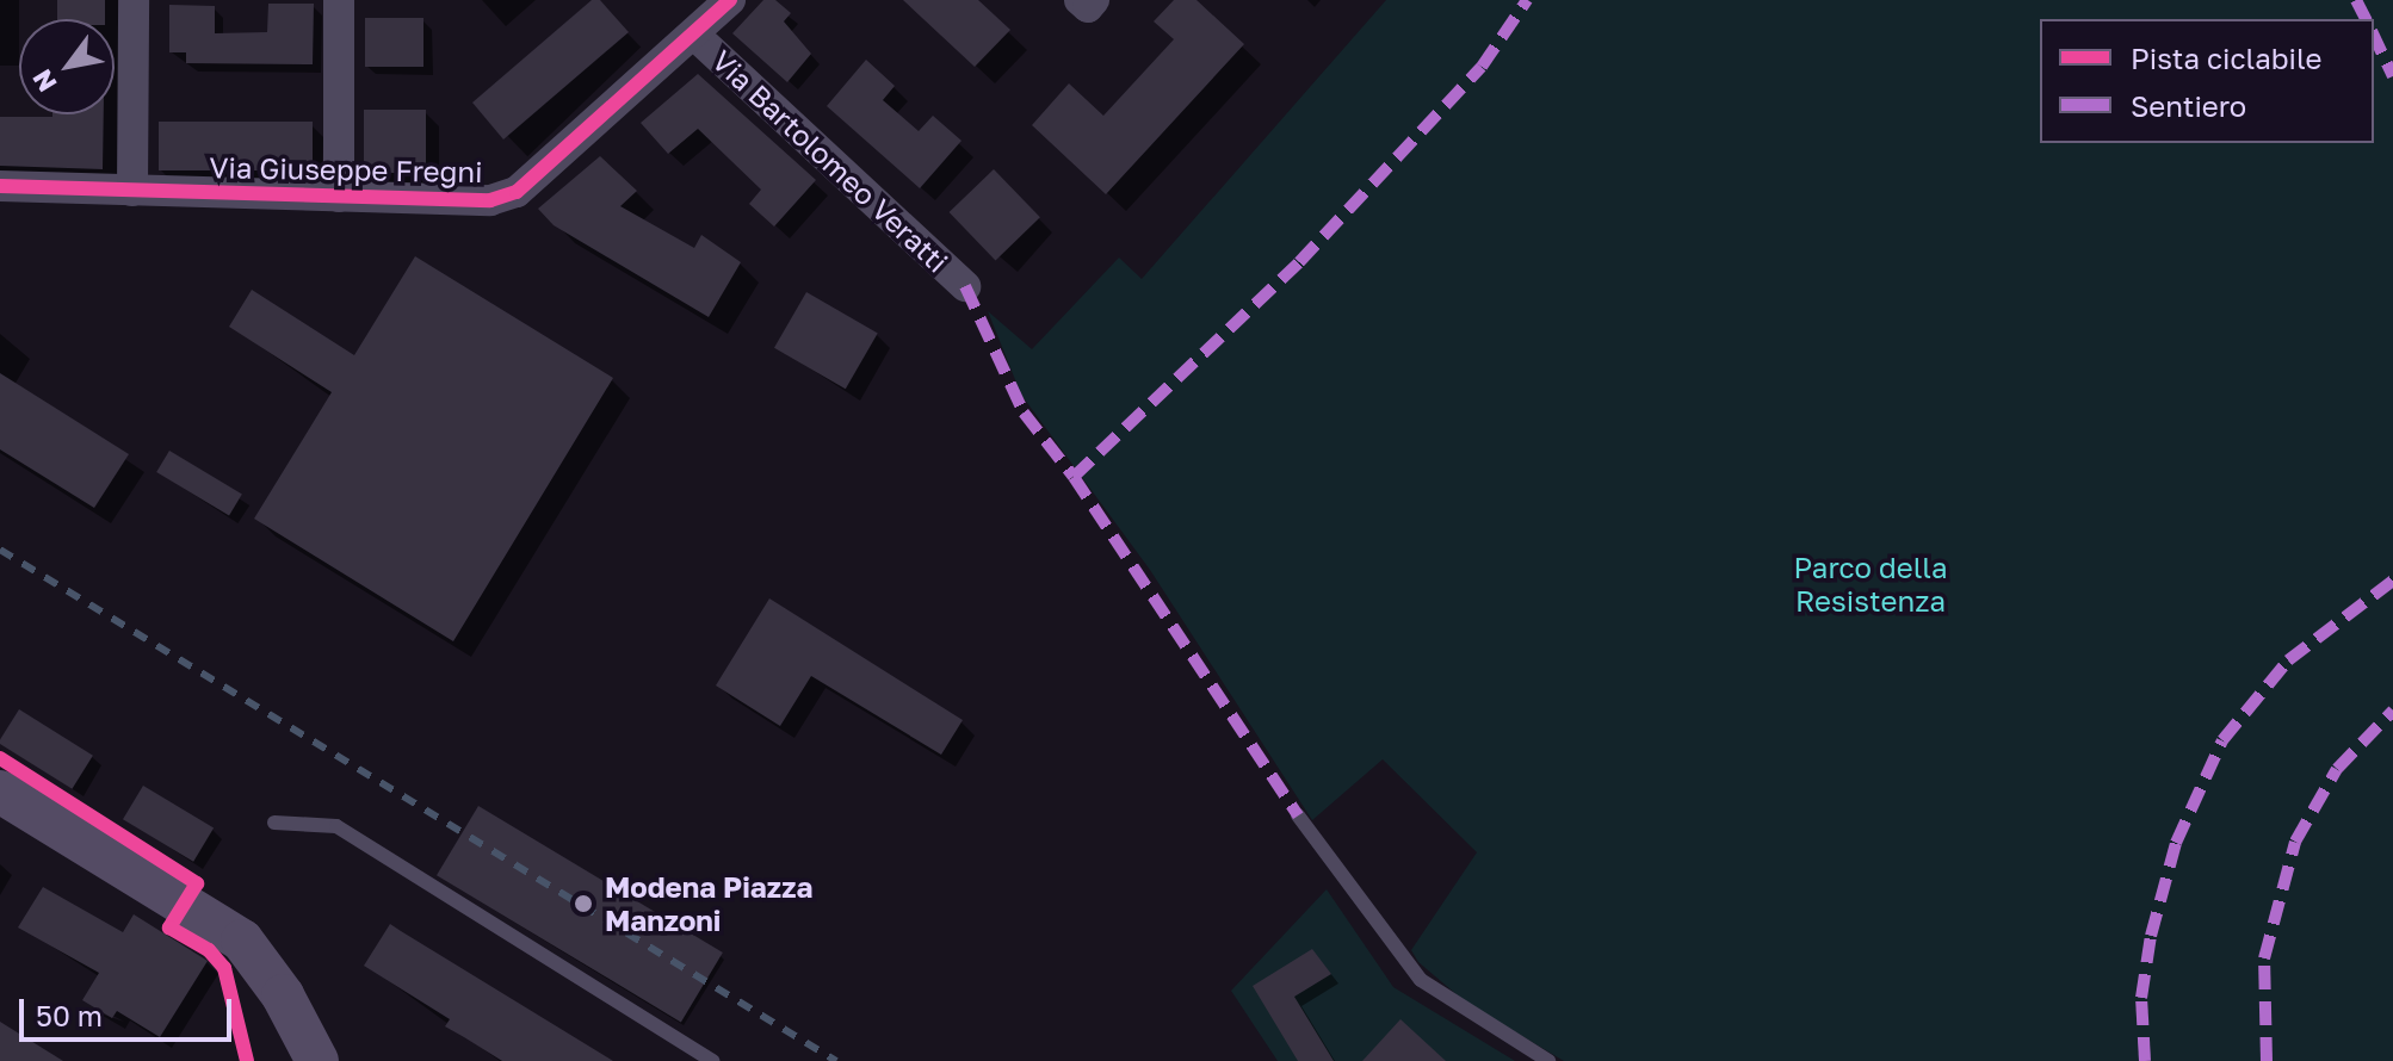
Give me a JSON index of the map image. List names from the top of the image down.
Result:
{
  "streets": {
    "street": ["Via Bartolomeo Veratti", "Via Giuseppe Fregni"]
  },
  "crossings": [
    ["Via Bartolomeo Veratti", "Via Giuseppe Fregni"]
  ],
  "parks": ["Parco della Resistenza"],
  "places": ["Modena Piazza Manzoni"],
  "legend": ["Pista ciclabile", "Sentiero"],
  "scale_bar": "50 m",
  "north": "bottom left"
}
